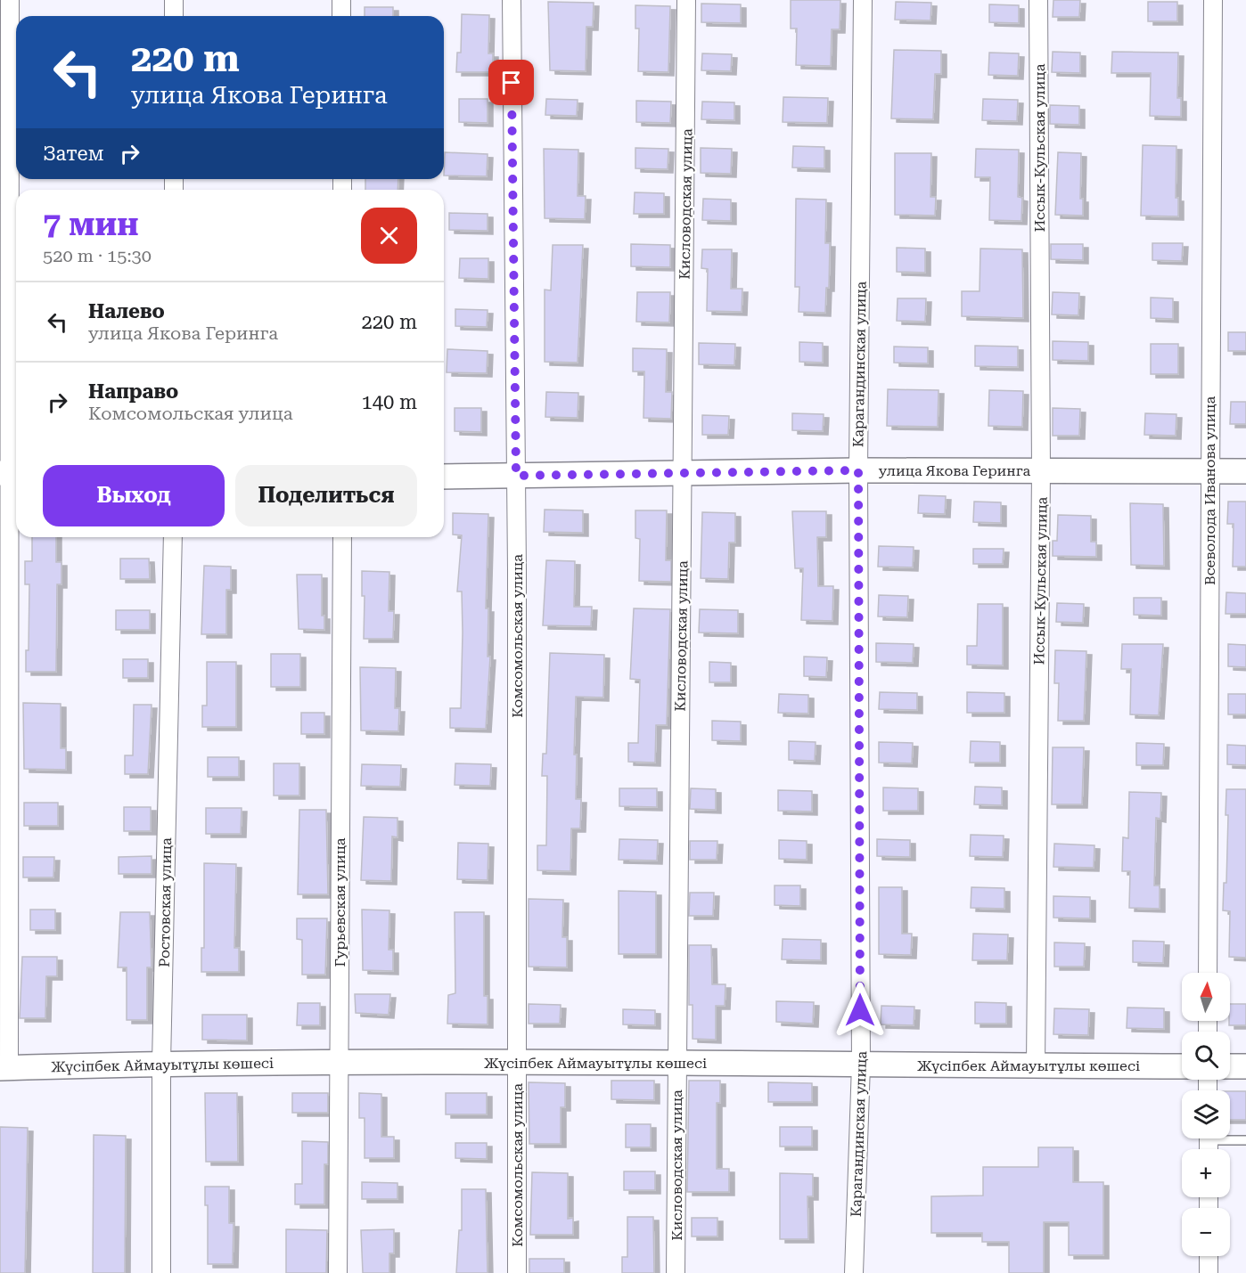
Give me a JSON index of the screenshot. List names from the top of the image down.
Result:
{
  "streets": {
    "street": [
      "Иссык-Кульская улица",
      "Кисловодская улица",
      "Карагандинская улица",
      "улица Якова Геринга",
      "Всеволода Иванова улица",
      "Комсомольская улица",
      "Ростовская улица",
      "Гурьевская улица",
      "Жүсіпбек Аймауытұлы көшесі"
    ]
  },
  "crossings": [
    ["Иссык-Кульская улица", "улица Якова Геринга"],
    ["Иссык-Кульская улица", "Жүсіпбек Аймауытұлы көшесі"],
    ["Кисловодская улица", "улица Якова Геринга"],
    ["Кисловодская улица", "Жүсіпбек Аймауытұлы көшесі"],
    ["Карагандинская улица", "улица Якова Геринга"],
    ["Карагандинская улица", "Жүсіпбек Аймауытұлы көшесі"],
    ["улица Якова Геринга", "Всеволода Иванова улица"],
    ["улица Якова Геринга", "Комсомольская улица"],
    ["Комсомольская улица", "Жүсіпбек Аймауытұлы көшесі"],
    ["Ростовская улица", "Жүсіпбек Аймауытұлы көшесі"],
    ["Гурьевская улица", "Жүсіпбек Аймауытұлы көшесі"]
  ],
  "north": "top",
  "page": {
    "turn": ["220 m", "улица Якова Геринга"],
    "then": "Затем",
    "heading": ["7 мин", "520 m · 15:30"],
    "list": [
      {
        "name": "Налево",
        "note": "улица Якова Геринга",
        "value": "220 m"
      },
      {
        "name": "Направо",
        "note": "Комсомольская улица",
        "value": "140 m"
      }
    ],
    "buttons": ["Выход", "Поделиться"],
    "map_buttons": ["+", "−"]
  }
}
